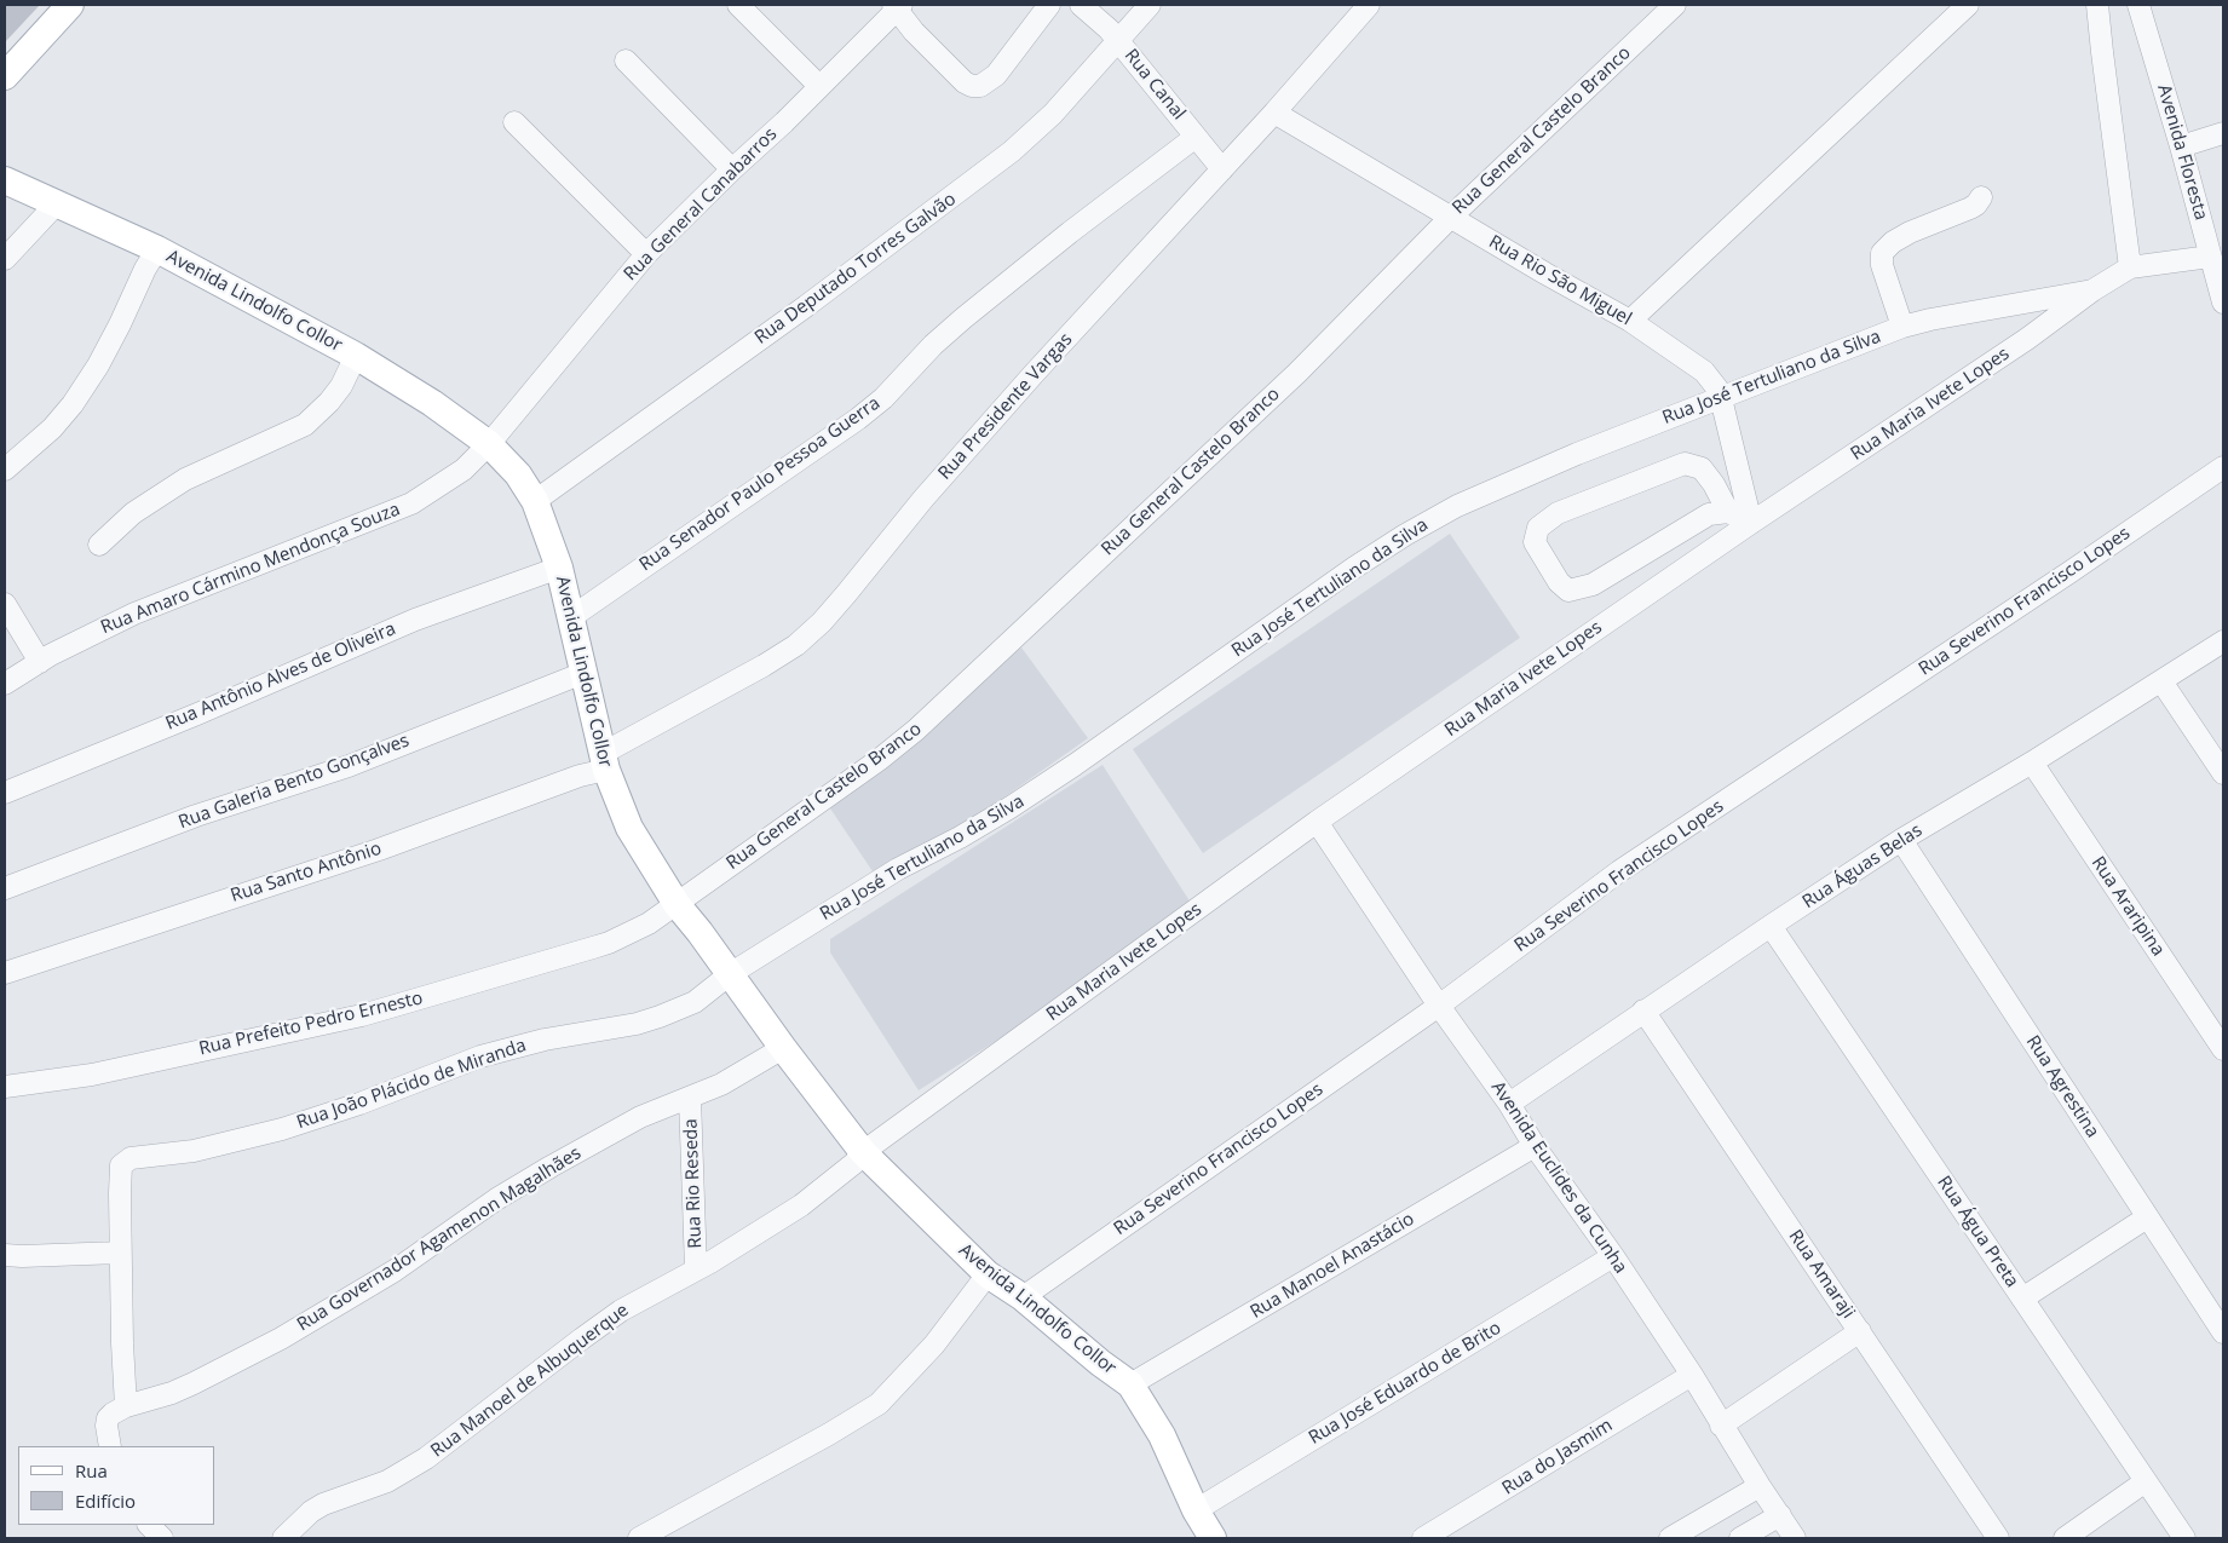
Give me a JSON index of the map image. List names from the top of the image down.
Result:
{
  "streets": {
    "main road": ["Avenida Lindolfo Collor"],
    "street": [
      "Rua Canal",
      "Rua General Castelo Branco",
      "Avenida Floresta",
      "Rua General Canabarros",
      "Rua Deputado Torres Galvão",
      "Rua Rio São Miguel",
      "Rua José Tertuliano da Silva",
      "Rua Maria Ivete Lopes",
      "Rua Presidente Vargas",
      "Rua Senador Paulo Pessoa Guerra",
      "Rua Amaro Cármino Mendonça Souza",
      "Rua Severino Francisco Lopes",
      "Rua Antônio Alves de Oliveira",
      "Rua Galeria Bento Gonçalves",
      "Rua Águas Belas",
      "Rua Santo Antônio",
      "Rua Araripina",
      "Rua Prefeito Pedro Ernesto",
      "Rua João Plácido de Miranda",
      "Rua Agrestina",
      "Avenida Euclides da Cunha",
      "Rua Rio Reseda",
      "Rua Água Preta",
      "Rua Governador Agamenon Magalhães",
      "Rua Manoel Anastácio",
      "Rua Amaraji",
      "Rua Manoel de Albuquerque",
      "Rua José Eduardo de Brito",
      "Rua do Jasmim"
    ]
  },
  "crossings": [
    ["Rua Canal", "Rua Deputado Torres Galvão"],
    ["Rua Canal", "Rua Presidente Vargas"],
    ["Rua Canal", "Rua Senador Paulo Pessoa Guerra"],
    ["Rua General Castelo Branco", "Rua Rio São Miguel"],
    ["Rua General Castelo Branco", "Avenida Lindolfo Collor"],
    ["Rua General Castelo Branco", "Rua Prefeito Pedro Ernesto"],
    ["Avenida Floresta", "Rua Maria Ivete Lopes"],
    ["Rua General Canabarros", "Avenida Lindolfo Collor"],
    ["Rua General Canabarros", "Rua Amaro Cármino Mendonça Souza"],
    ["Rua Deputado Torres Galvão", "Avenida Lindolfo Collor"],
    ["Rua Rio São Miguel", "Rua José Tertuliano da Silva"],
    ["Rua Rio São Miguel", "Rua Maria Ivete Lopes"],
    ["Rua Rio São Miguel", "Rua Presidente Vargas"],
    ["Avenida Lindolfo Collor", "Rua José Tertuliano da Silva"],
    ["Avenida Lindolfo Collor", "Rua Maria Ivete Lopes"],
    ["Avenida Lindolfo Collor", "Rua Presidente Vargas"],
    ["Avenida Lindolfo Collor", "Rua Senador Paulo Pessoa Guerra"],
    ["Avenida Lindolfo Collor", "Rua Amaro Cármino Mendonça Souza"],
    ["Avenida Lindolfo Collor", "Rua Severino Francisco Lopes"],
    ["Avenida Lindolfo Collor", "Rua Antônio Alves de Oliveira"],
    ["Avenida Lindolfo Collor", "Rua Galeria Bento Gonçalves"],
    ["Avenida Lindolfo Collor", "Rua Santo Antônio"],
    ["Avenida Lindolfo Collor", "Rua Prefeito Pedro Ernesto"],
    ["Avenida Lindolfo Collor", "Rua João Plácido de Miranda"],
    ["Avenida Lindolfo Collor", "Rua Governador Agamenon Magalhães"],
    ["Avenida Lindolfo Collor", "Rua Manoel Anastácio"],
    ["Avenida Lindolfo Collor", "Rua Manoel de Albuquerque"],
    ["Avenida Lindolfo Collor", "Rua José Eduardo de Brito"],
    ["Rua José Tertuliano da Silva", "Rua Maria Ivete Lopes"],
    ["Rua José Tertuliano da Silva", "Rua João Plácido de Miranda"],
    ["Rua Maria Ivete Lopes", "Avenida Euclides da Cunha"],
    ["Rua Maria Ivete Lopes", "Rua Manoel de Albuquerque"],
    ["Rua Presidente Vargas", "Rua Santo Antônio"],
    ["Rua Severino Francisco Lopes", "Avenida Euclides da Cunha"],
    ["Rua Águas Belas", "Rua Araripina"],
    ["Rua Águas Belas", "Rua Agrestina"],
    ["Rua Águas Belas", "Avenida Euclides da Cunha"],
    ["Rua Águas Belas", "Rua Água Preta"],
    ["Rua Águas Belas", "Rua Amaraji"],
    ["Avenida Euclides da Cunha", "Rua Manoel Anastácio"],
    ["Avenida Euclides da Cunha", "Rua José Eduardo de Brito"],
    ["Avenida Euclides da Cunha", "Rua do Jasmim"],
    ["Rua Rio Reseda", "Rua Governador Agamenon Magalhães"],
    ["Rua Rio Reseda", "Rua Manoel de Albuquerque"]
  ],
  "legend": ["Rua", "Edifício"]
}
